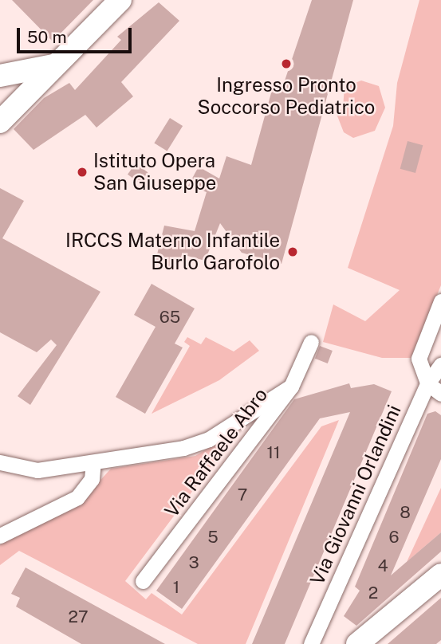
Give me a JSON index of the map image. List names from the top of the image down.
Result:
{
  "streets": {
    "street": ["Via Raffaele Abro", "Via Giovanni Orlandini"]
  },
  "places": ["Ingresso Pronto Soccorso Pediatrico", "Istituto Opera San Giuseppe", "IRCCS Materno Infantile Burlo Garofolo"],
  "house_numbers": [
    "65",
    "11",
    "7",
    "8",
    "5",
    "6",
    "3",
    "4",
    "1",
    "2",
    "27"
  ],
  "scale_bar": "50 m"
}
